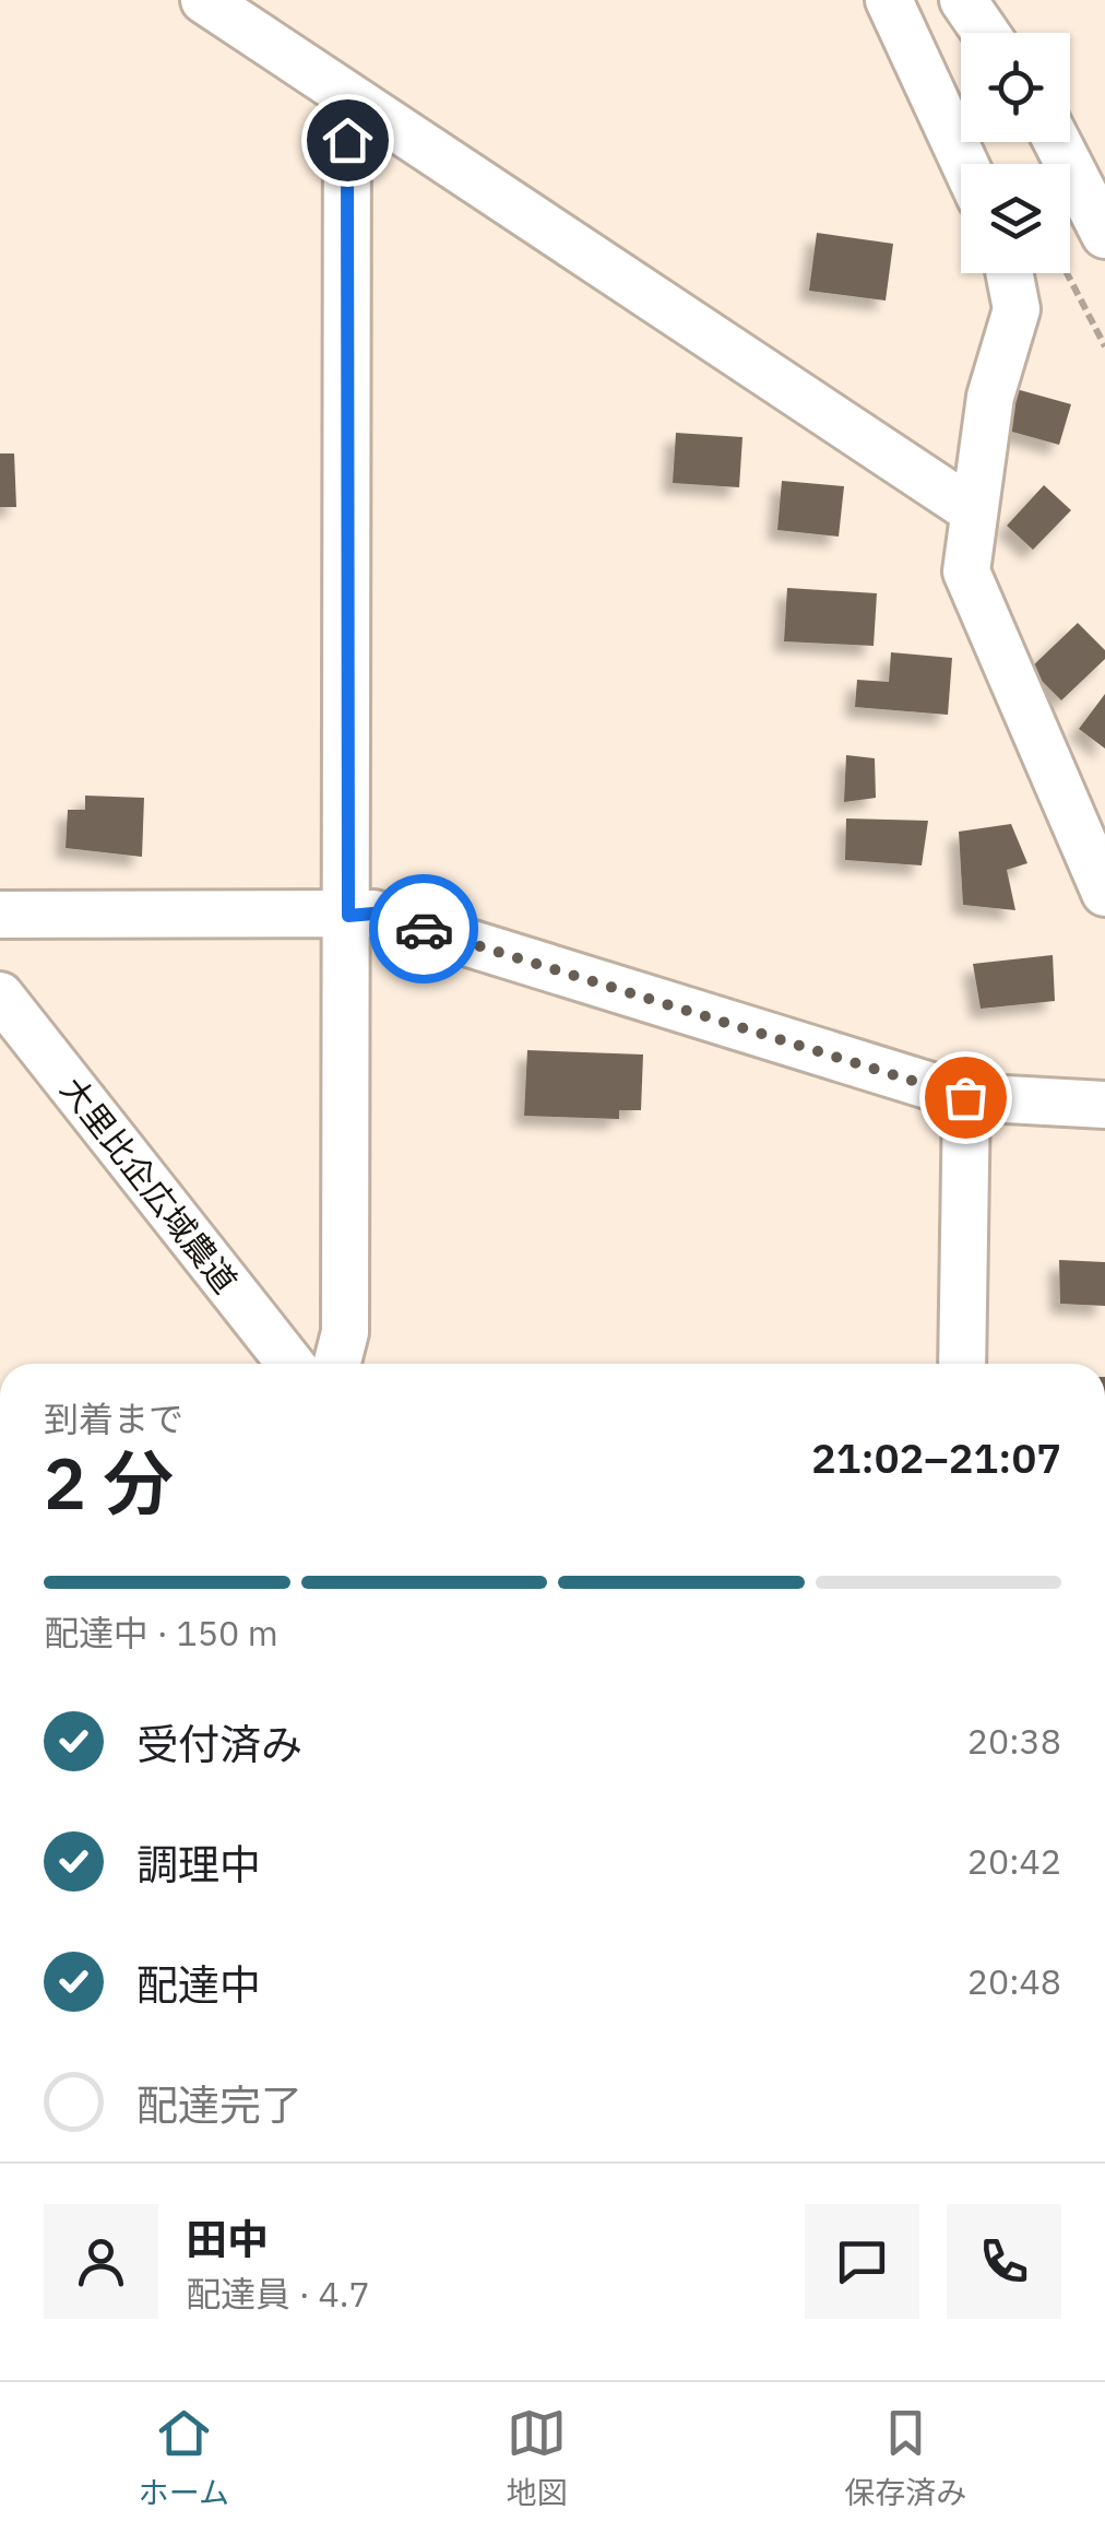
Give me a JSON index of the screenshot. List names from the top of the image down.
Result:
{
  "streets": {
    "street": ["大里比企広域農道"]
  },
  "page": {
    "heading": ["2 分", "到着まで", "21:02–21:07"],
    "panel": ["田中", "配達員 · 4.7"],
    "bar": "配達中 · 150 m",
    "list": [
      ["受付済み", "20:38"],
      ["調理中", "20:42"],
      ["配達中", "20:48"],
      "配達完了"
    ],
    "tabs": ["ホーム", "地図", "保存済み"]
  }
}
